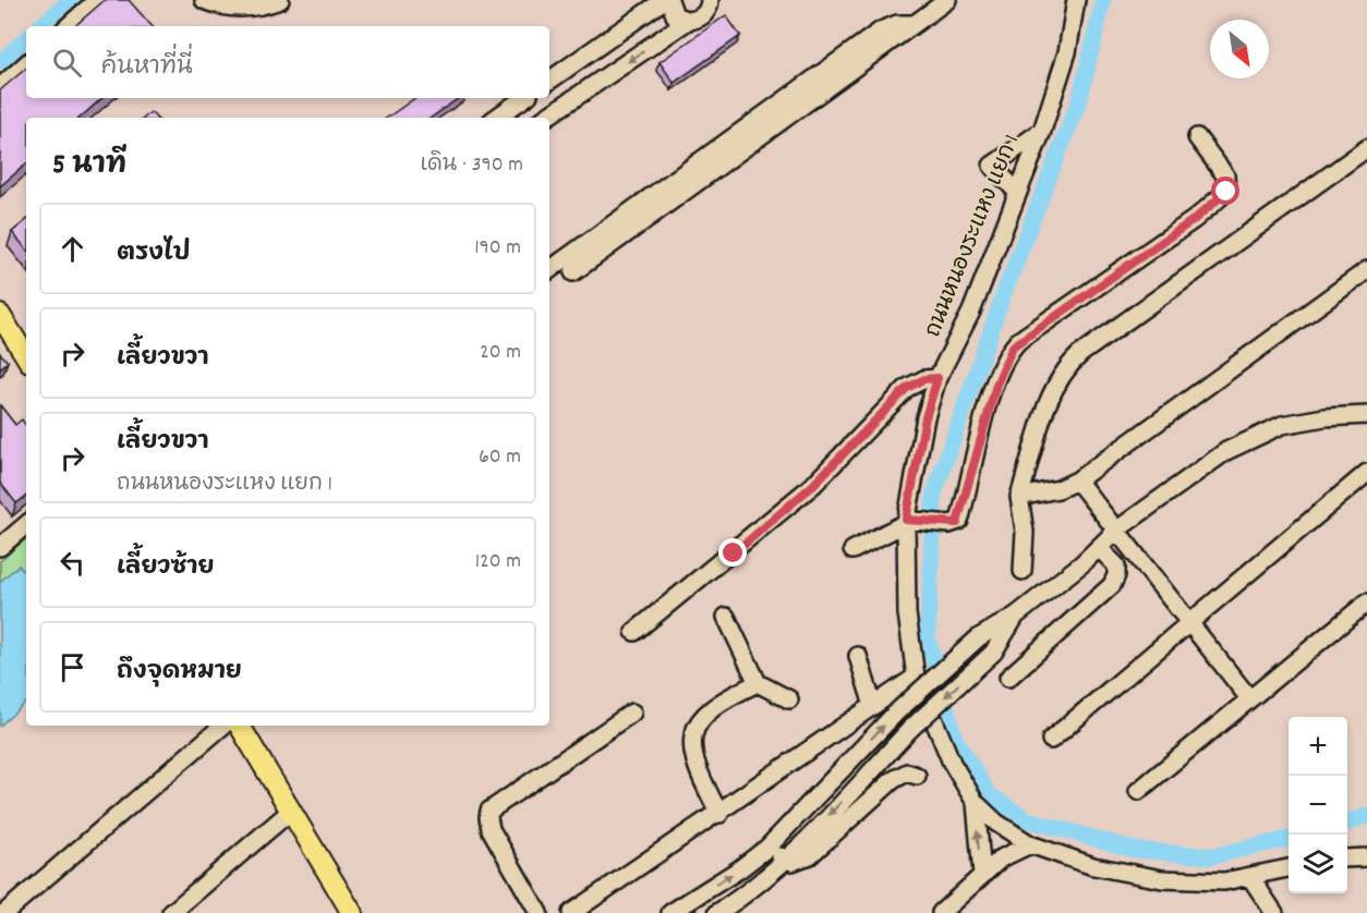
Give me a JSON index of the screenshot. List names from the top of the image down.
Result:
{
  "streets": {
    "street": ["ถนนหนองระแหง แยก 1"]
  },
  "north": "bottom right",
  "page": {
    "search": "ค้นหาที่นี่",
    "heading": ["5 นาที", "เดิน · 390 m"],
    "list": [
      ["ตรงไป", "190 m"],
      ["เลี้ยวขวา", "20 m"],
      ["เลี้ยวขวา", "ถนนหนองระแหง แยก 1", "60 m"],
      ["เลี้ยวซ้าย", "120 m"],
      "ถึงจุดหมาย"
    ],
    "map_buttons": ["+", "−"]
  }
}
